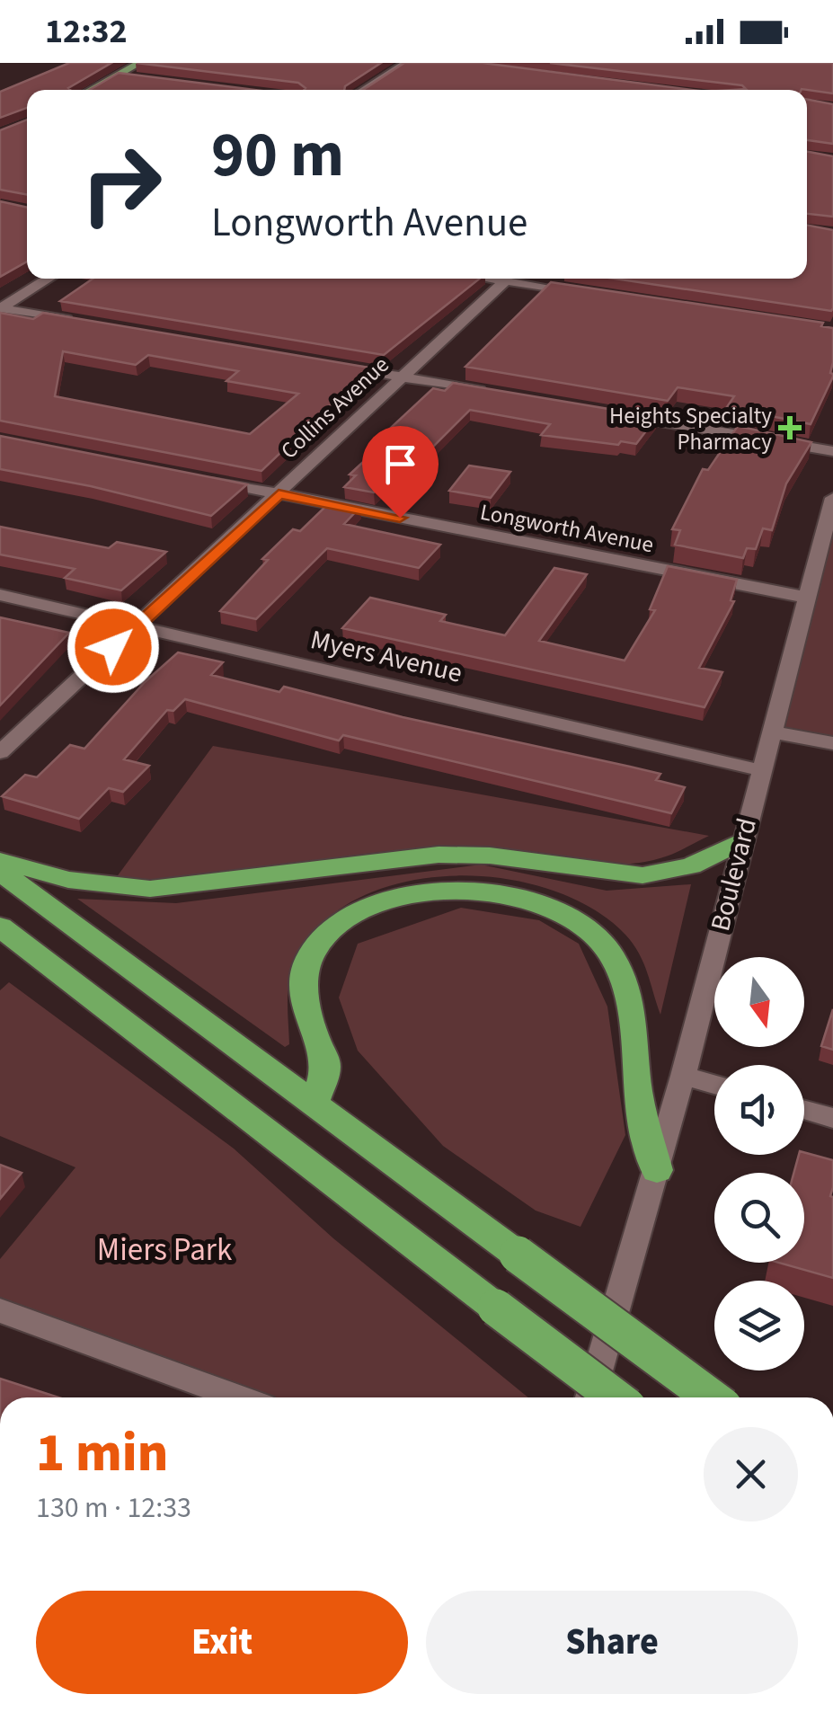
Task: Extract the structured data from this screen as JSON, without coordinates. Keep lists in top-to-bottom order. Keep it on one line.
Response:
{"streets":{"street":["Collins Avenue","Longworth Avenue","Myers Avenue","Boulevard"]},"crossings":[["Collins Avenue","Longworth Avenue"],["Collins Avenue","Myers Avenue"],["Longworth Avenue","Boulevard"],["Myers Avenue","Boulevard"]],"parks":["Miers Park"],"places":{"health":["Heights Specialty Pharmacy"]},"north":"bottom","page":{"status":"12:32","turn":["90 m","Longworth Avenue"],"heading":["1 min","130 m · 12:33"],"buttons":["Exit","Share"]}}
